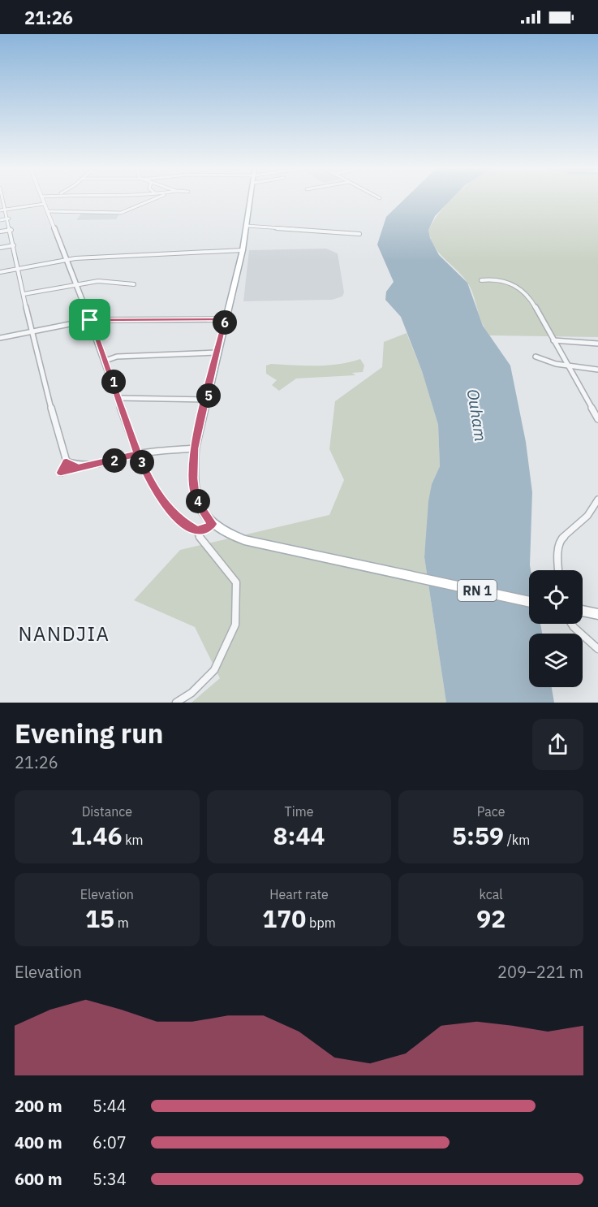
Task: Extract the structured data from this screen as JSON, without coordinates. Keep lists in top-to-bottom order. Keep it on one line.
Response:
{"streets":{"main road":["RN 1"]},"districts":["NANDJIA"],"water":["Ouham"],"page":{"status":"21:26","pins":["6","1","5","2","3","4"],"heading":["Evening run","21:26"],"stats":[["Distance","1.46 km"],["Time","8:44"],["Pace","5:59 /km"],["Elevation","15 m"],["Heart rate","170 bpm"],["kcal","92"]],"chart":["Elevation","209–221 m"],"list":[{"name":"200 m","note":"5:44"},{"name":"400 m","note":"6:07"},{"name":"600 m","note":"5:34"}]}}
